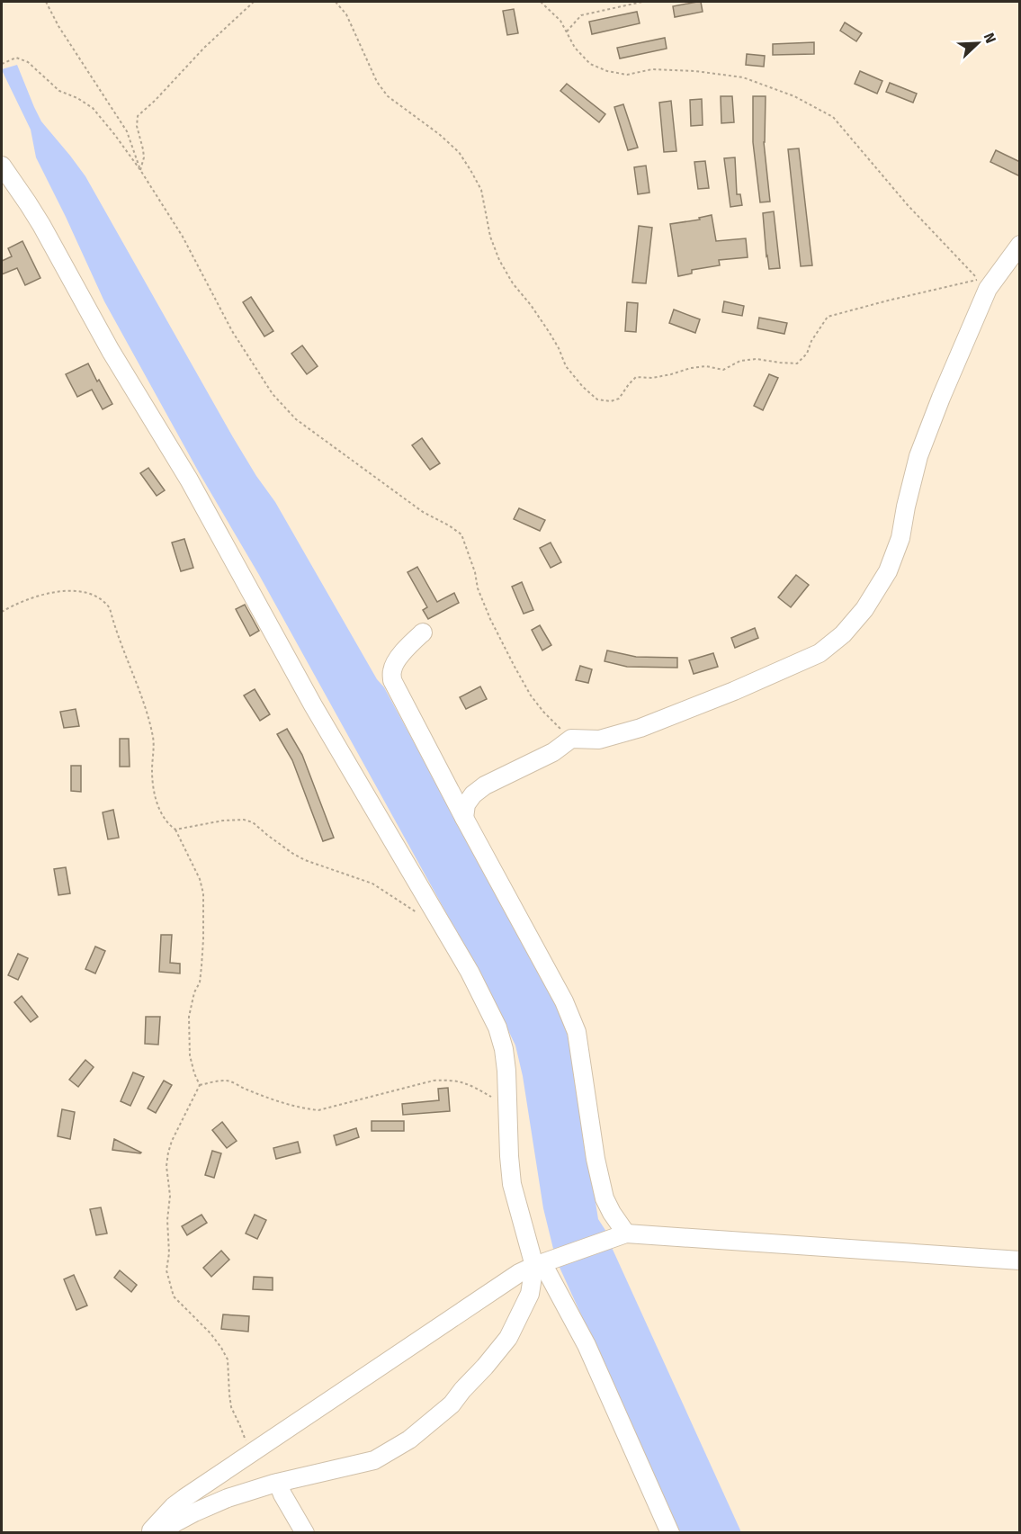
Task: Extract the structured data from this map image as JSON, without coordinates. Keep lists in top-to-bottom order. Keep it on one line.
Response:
{"north":"top right"}
